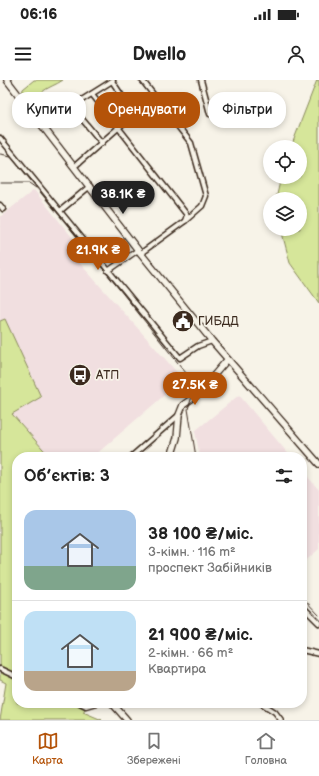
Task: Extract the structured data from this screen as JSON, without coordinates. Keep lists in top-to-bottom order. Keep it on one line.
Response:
{"places":{"public building":["ГИБДД"],"bus stop":["АТП"]},"page":{"status":"06:16","header":"Dwello","chip":["Купити","Орендувати","Фільтри"],"price":["38.1K ₴","21.9K ₴","27.5K ₴"],"heading":"Об’єктів: 3","list":[{"name":"38 100 ₴/міс.","note":"3-кімн. · 116 m² · проспект Забійників"},{"name":"21 900 ₴/міс.","note":"2-кімн. · 66 m² · Квартира"}],"tabs":["Карта","Збережені","Головна"]}}
